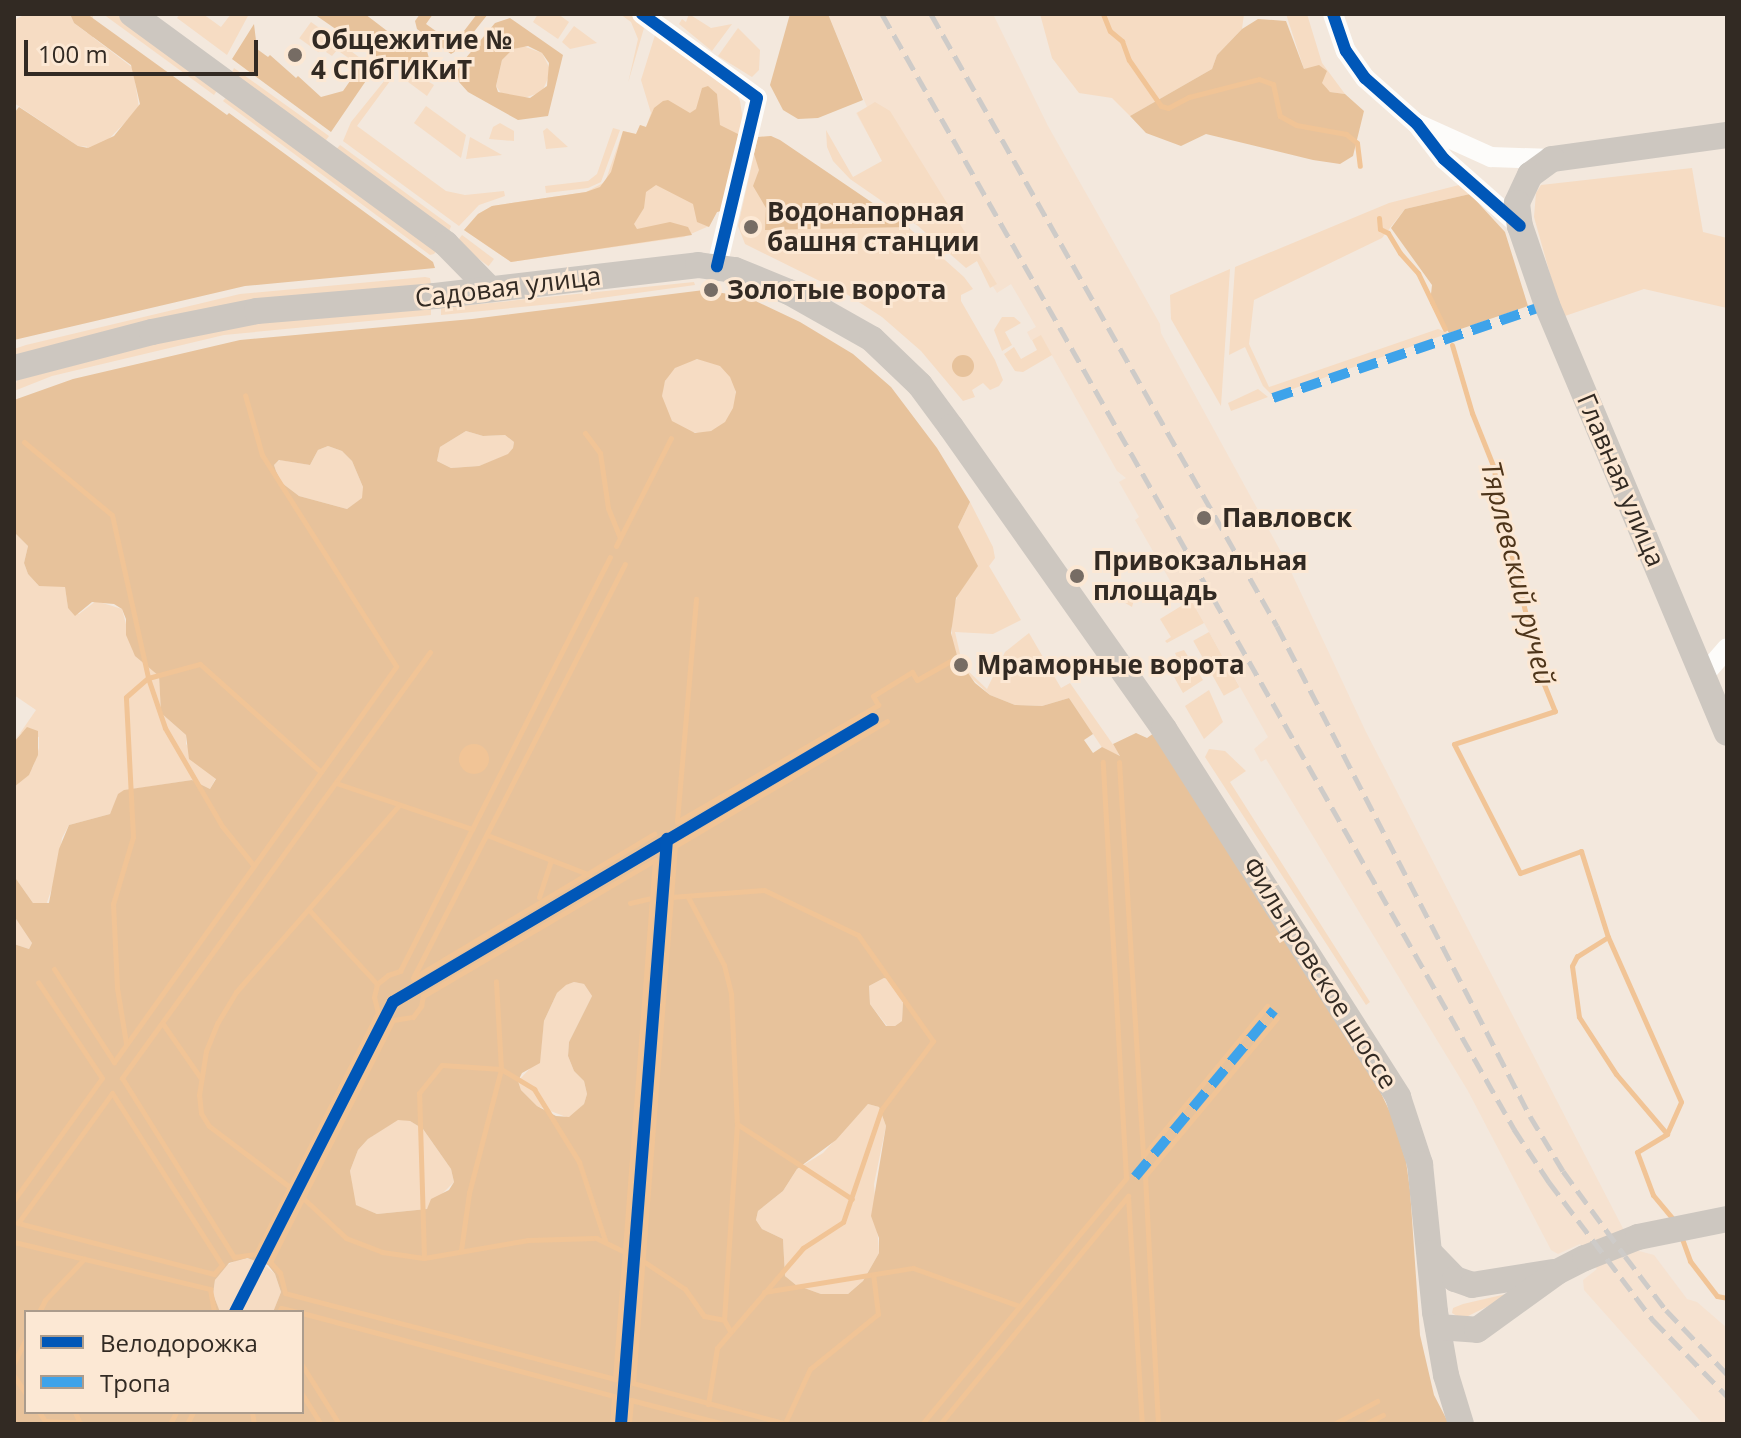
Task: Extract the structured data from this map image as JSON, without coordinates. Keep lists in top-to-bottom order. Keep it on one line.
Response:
{"streets":{"main road":["Садовая улица","Главная улица","Фильтровское шоссе"]},"crossings":[["Садовая улица","Фильтровское шоссе"]],"water":["Тярлевский ручей"],"places":["Общежитие № 4 СПбГИКиТ","Водонапорная башня станции","Золотые ворота","Павловск","Привокзальная площадь","Мраморные ворота"],"legend":["Велодорожка","Тропа"],"scale_bar":"100 m"}
